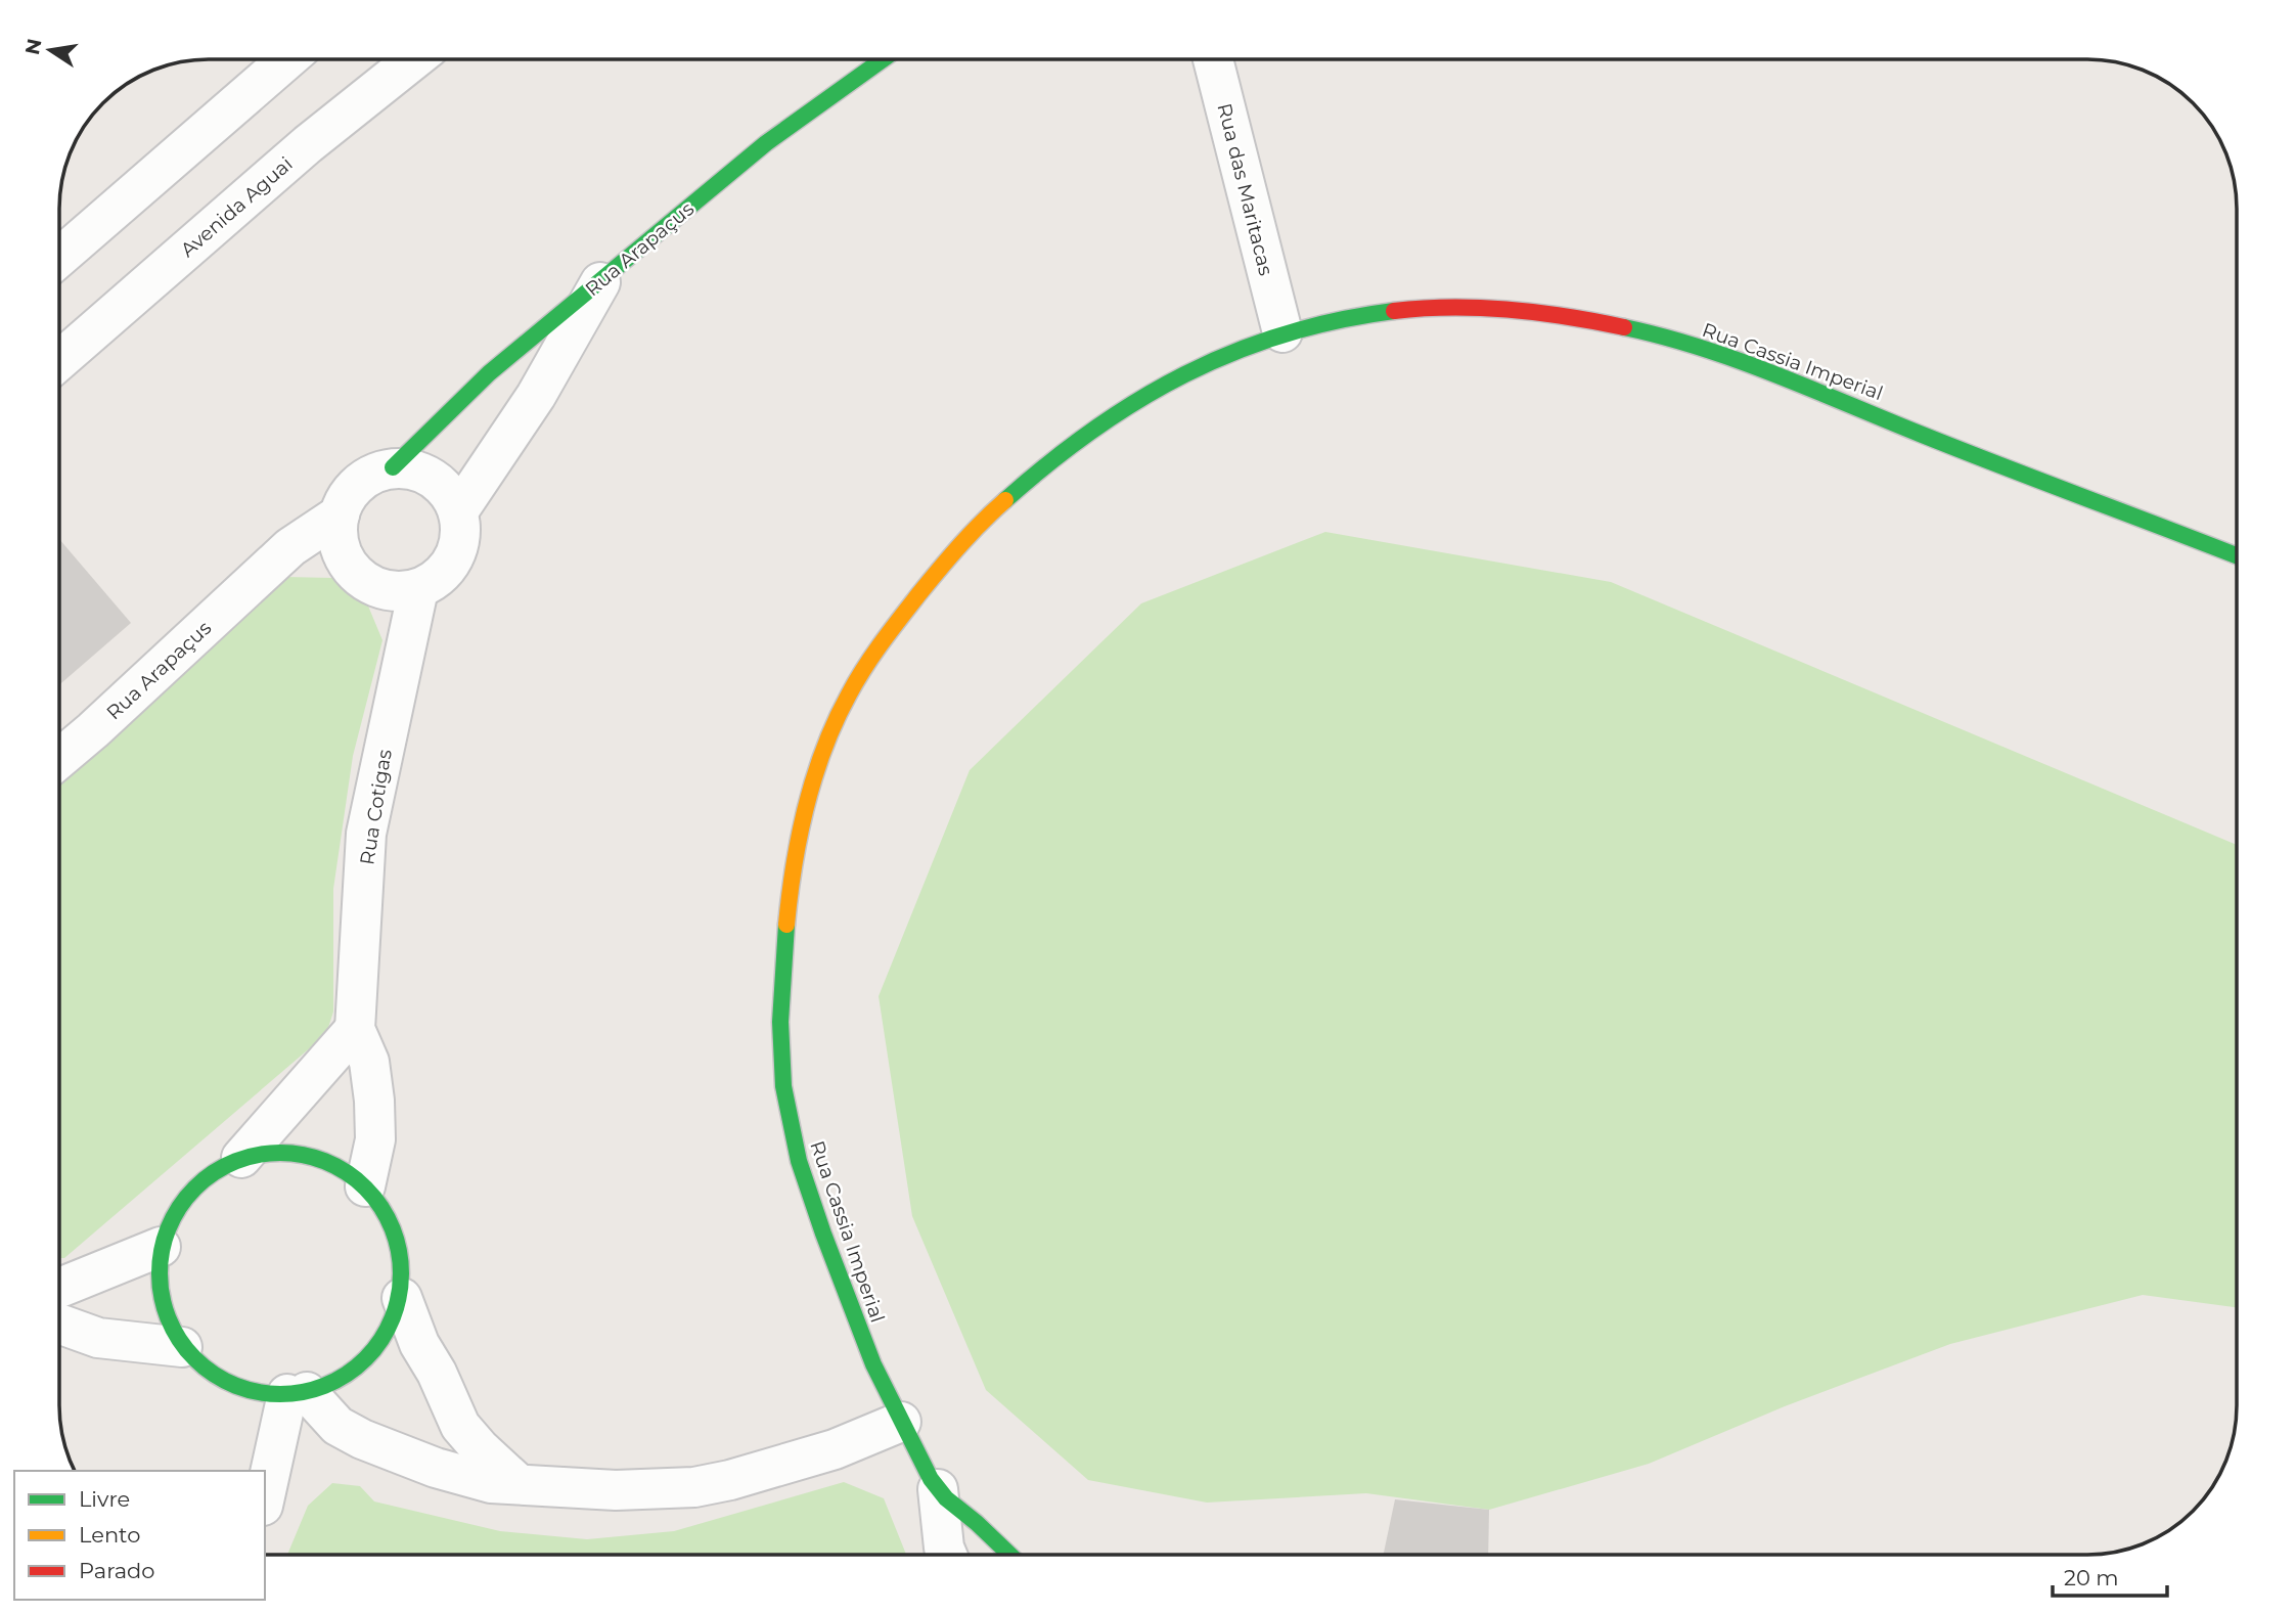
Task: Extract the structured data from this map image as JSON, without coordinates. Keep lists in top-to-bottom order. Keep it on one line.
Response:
{"streets":{"street":["Rua das Maritacas","Avenida Aguai","Rua Arapaçus","Rua Cassia Imperial","Rua Cotigas"]},"crossings":[["Rua das Maritacas","Rua Cassia Imperial"],["Rua Arapaçus","Rua Cotigas"]],"legend":["Livre","Lento","Parado"],"scale_bar":"20 m","north":"left"}
